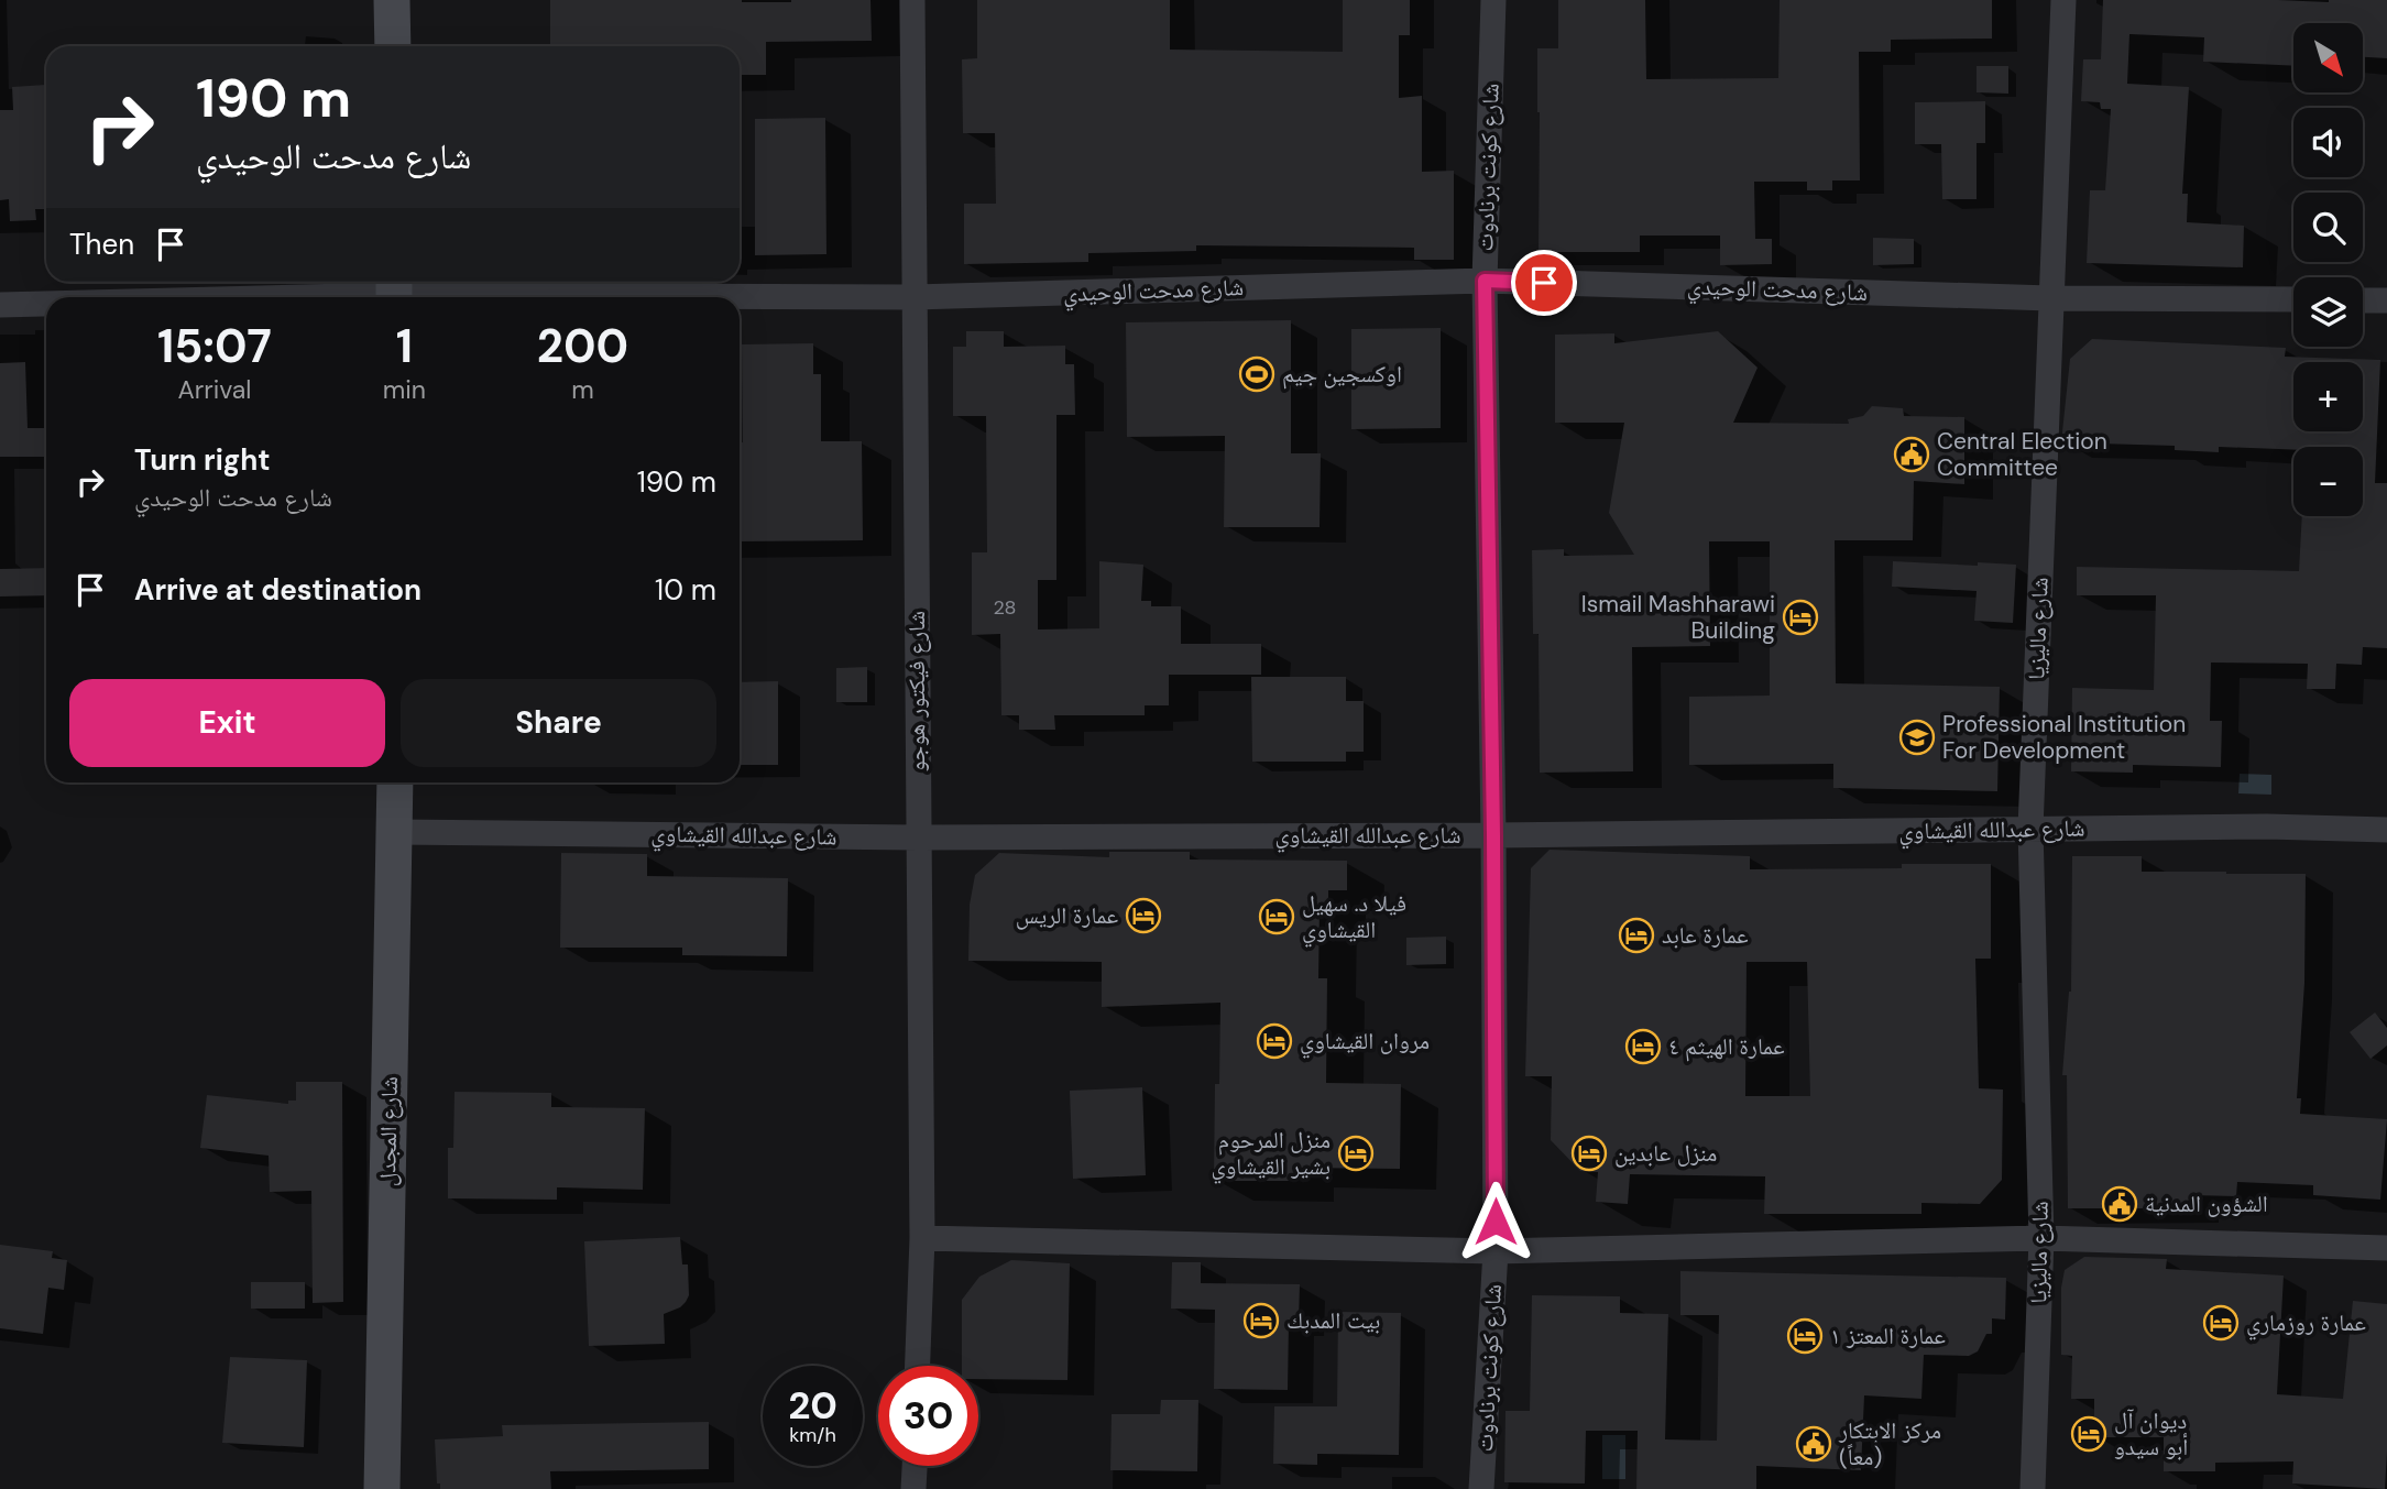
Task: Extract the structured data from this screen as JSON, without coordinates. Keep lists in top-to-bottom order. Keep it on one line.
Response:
{"streets":{"main road":["شارع المجدل"],"street":["شارع كونت برنادوت","شارع مدحت الوحيدي","شارع ماليزيا","شارع فيكتور هوجو","شارع عبدالله القيشاوي"]},"crossings":[["شارع كونت برنادوت","شارع مدحت الوحيدي"],["شارع كونت برنادوت","شارع عبدالله القيشاوي"],["شارع مدحت الوحيدي","شارع ماليزيا"],["شارع مدحت الوحيدي","شارع فيكتور هوجو"],["شارع ماليزيا","شارع عبدالله القيشاوي"],["شارع فيكتور هوجو","شارع عبدالله القيشاوي"],["شارع عبدالله القيشاوي","شارع المجدل"]],"places":{"sports":["اوكسجين جيم"],"public building":["Central Election Committee","الشؤون المدنية","مركز الابتكار (معاً)"],"hotel":["Ismail Mashharawi Building","عمارة الريس","فيلا د. سهيل القيشاوي","عمارة عابد","مروان القيشاوي","عمارة الهيثم ٤","منزل المرحوم بشير القيشاوي","منزل عابدين","بيت المدبك","عمارة روزماري","عمارة المعتز ١","ديوان آل أبو سيدو"],"school or university":["Professional Institution For Development"]},"house_numbers":["28"],"north":"bottom right","page":{"map_buttons":["+","−"],"turn":["190 m","شارع مدحت الوحيدي"],"then":"Then","eta":["15:07","Arrival","1","min","200","m"],"list":[{"name":"Turn right","note":"شارع مدحت الوحيدي","value":"190 m"},{"name":"Arrive at destination","value":"10 m"}],"buttons":["Exit","Share"],"speed":"20 km/h","limit":"30"}}
